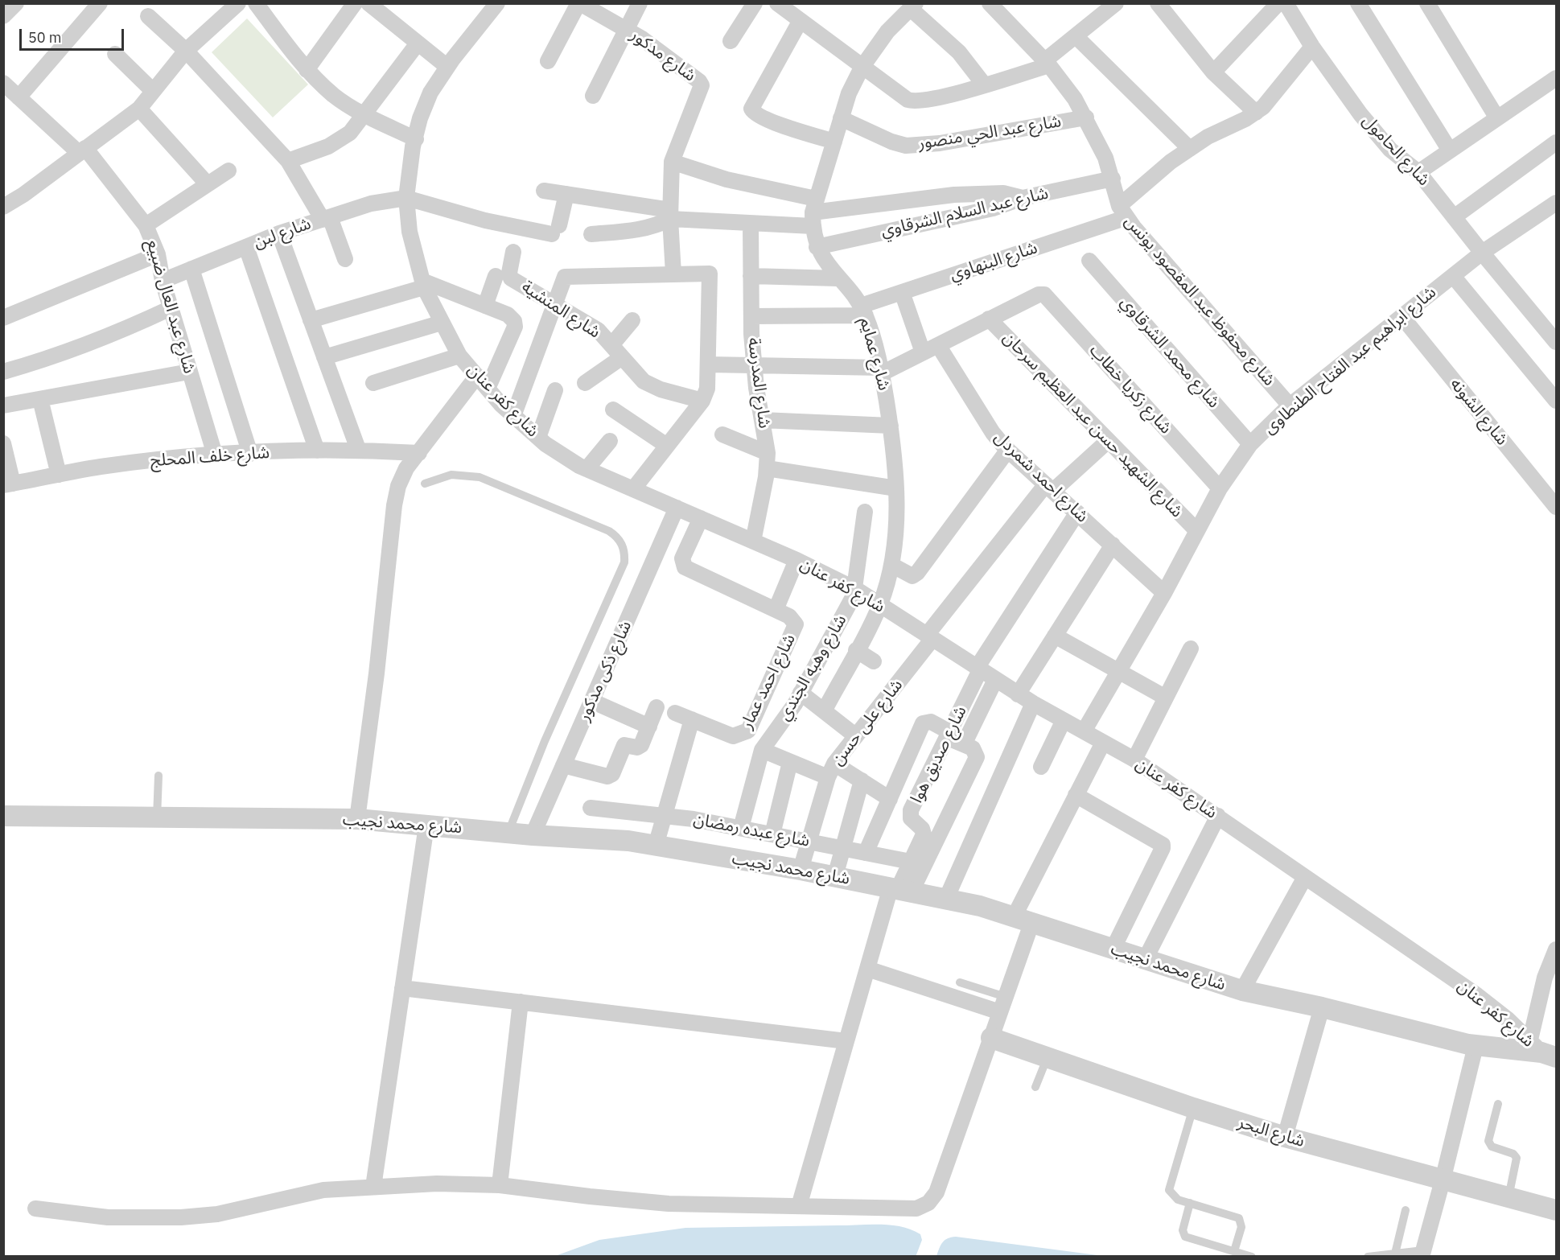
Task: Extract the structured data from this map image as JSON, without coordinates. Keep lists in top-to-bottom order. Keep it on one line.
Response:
{"streets":{"street":["شارع مدكور","شارع عبد الحي منصور","شارع الحامول","شارع عبد السلام الشرقاوي","شارع لبن","شارع البنهاوي","شارع محفوظ عبد المقصود يونس","شارع عبد العال ضبيع","شارع المنشية","شارع محمد الشرقاوي","شارع عمايم","شارع ابراهيم عبد الفتاح الطنطاوى","شارع المدرسة","شارع زكريا خطاب","شارع كفر عنان","شارع الشونه","شارع الشهيد حسن عبد العظيم سرحان","شارع خلف المحلج","شارع احمد شمردل","شارع وهبه الجندي","شارع ذكى مدكور","شارع احمد عمار","شارع على حسن","شارع صديق هوا","شارع محمد نجيب","شارع عبده رمضان","شارع البحر"]},"crossings":[["شارع عبد الحي منصور","شارع محفوظ عبد المقصود يونس"],["شارع عبد الحي منصور","شارع عمايم"],["شارع الحامول","شارع ابراهيم عبد الفتاح الطنطاوى"],["شارع عبد السلام الشرقاوي","شارع محفوظ عبد المقصود يونس"],["شارع عبد السلام الشرقاوي","شارع عمايم"],["شارع لبن","شارع عبد العال ضبيع"],["شارع لبن","شارع كفر عنان"],["شارع البنهاوي","شارع محفوظ عبد المقصود يونس"],["شارع البنهاوي","شارع عمايم"],["شارع البنهاوي","شارع المدرسة"],["شارع محفوظ عبد المقصود يونس","شارع ابراهيم عبد الفتاح الطنطاوى"],["شارع عبد العال ضبيع","شارع خلف المحلج"],["شارع محمد الشرقاوي","شارع ابراهيم عبد الفتاح الطنطاوى"],["شارع عمايم","شارع كفر عنان"],["شارع ابراهيم عبد الفتاح الطنطاوى","شارع زكريا خطاب"],["شارع ابراهيم عبد الفتاح الطنطاوى","شارع كفر عنان"],["شارع ابراهيم عبد الفتاح الطنطاوى","شارع الشونه"],["شارع ابراهيم عبد الفتاح الطنطاوى","شارع الشهيد حسن عبد العظيم سرحان"],["شارع ابراهيم عبد الفتاح الطنطاوى","شارع احمد شمردل"],["شارع المدرسة","شارع كفر عنان"],["شارع زكريا خطاب","شارع الشهيد حسن عبد العظيم سرحان"],["شارع كفر عنان","شارع وهبه الجندي"],["شارع كفر عنان","شارع ذكى مدكور"],["شارع كفر عنان","شارع احمد عمار"],["شارع كفر عنان","شارع على حسن"],["شارع كفر عنان","شارع صديق هوا"],["شارع كفر عنان","شارع محمد نجيب"],["شارع الشهيد حسن عبد العظيم سرحان","شارع على حسن"],["شارع احمد شمردل","شارع على حسن"],["شارع احمد شمردل","شارع صديق هوا"],["شارع وهبه الجندي","شارع عبده رمضان"],["شارع ذكى مدكور","شارع محمد نجيب"],["شارع على حسن","شارع محمد نجيب"],["شارع على حسن","شارع عبده رمضان"],["شارع صديق هوا","شارع محمد نجيب"],["شارع صديق هوا","شارع عبده رمضان"]],"scale_bar":"50 m"}
